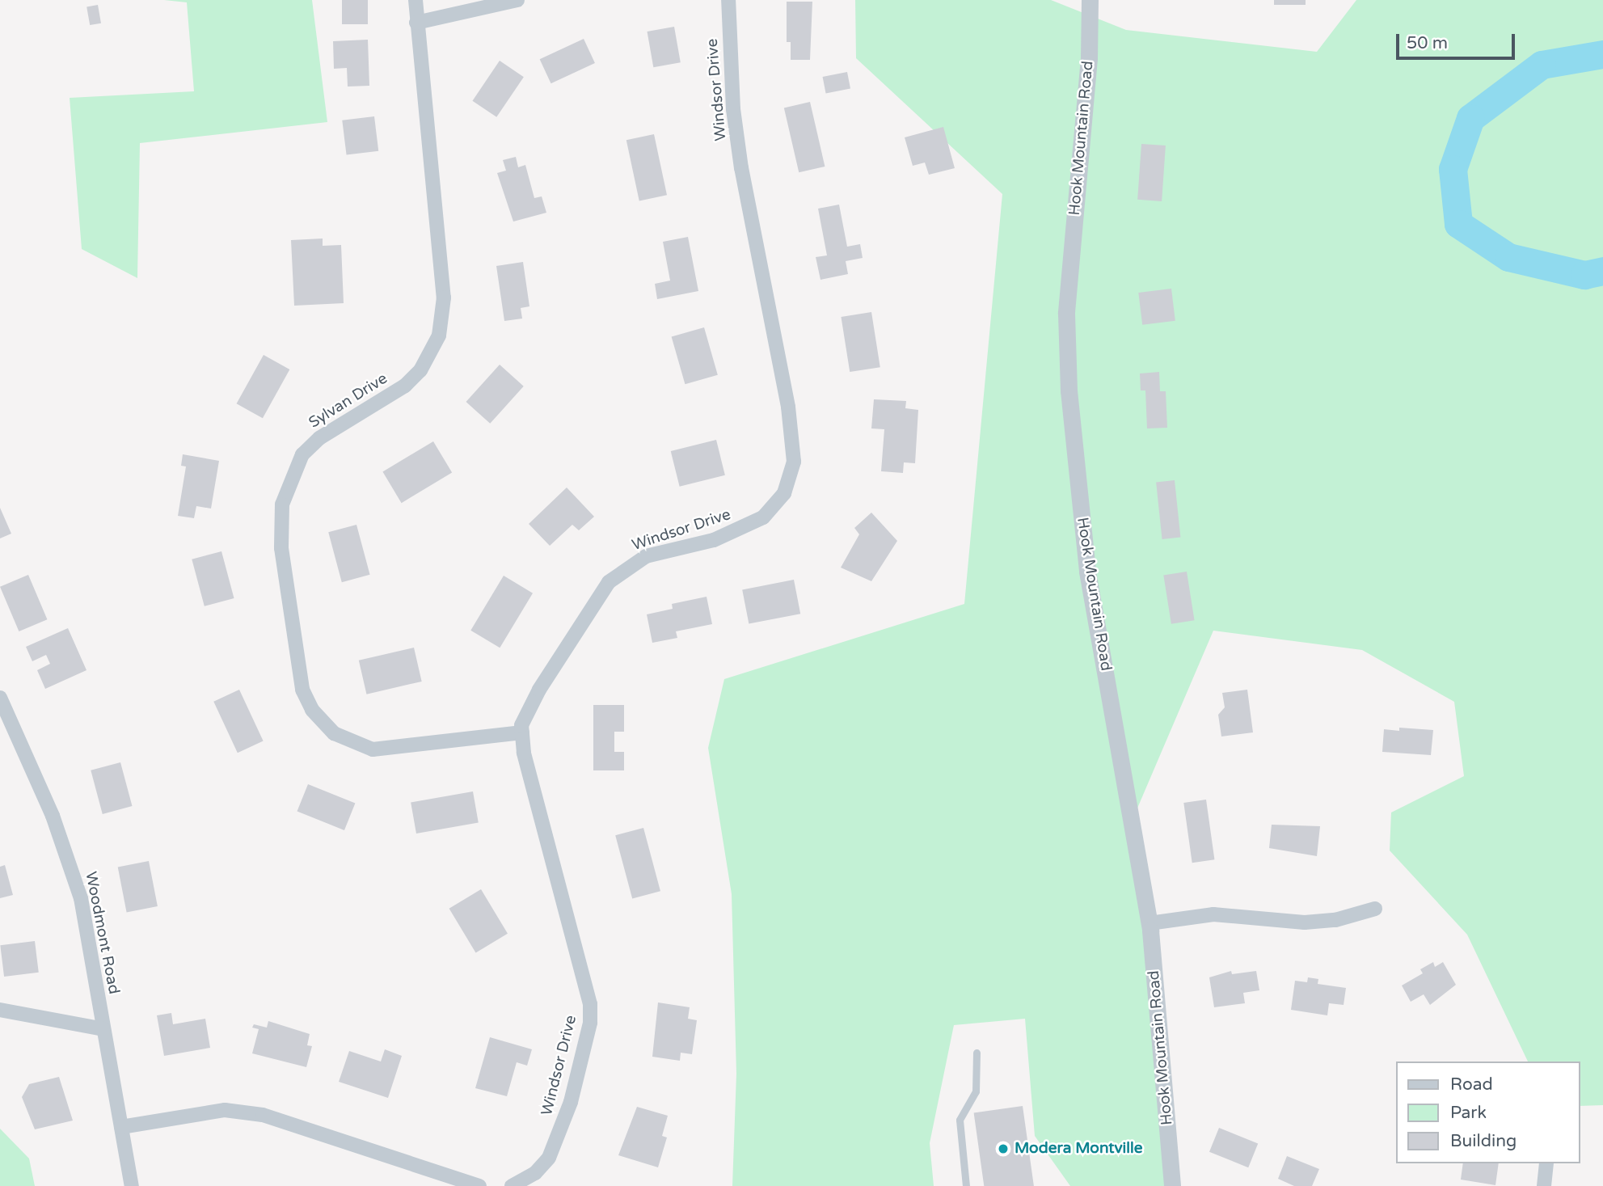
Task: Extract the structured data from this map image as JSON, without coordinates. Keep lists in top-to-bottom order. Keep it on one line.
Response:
{"streets":{"street":["Windsor Drive","Hook Mountain Road","Sylvan Drive","Woodmont Road"]},"crossings":[["Windsor Drive","Sylvan Drive"]],"places":["Modera Montville"],"legend":["Road","Park","Building"],"scale_bar":"50 m"}
